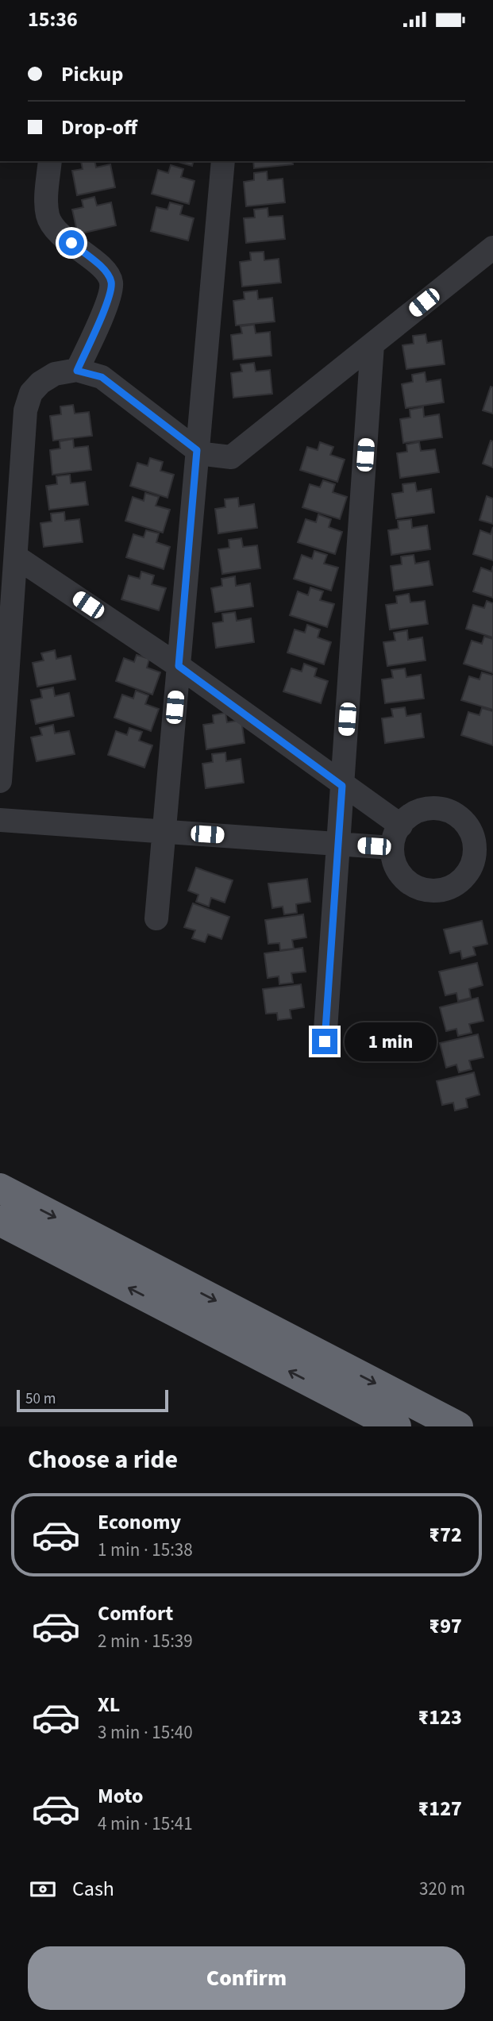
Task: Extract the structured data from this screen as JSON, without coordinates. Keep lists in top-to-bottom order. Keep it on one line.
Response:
{"scale_bar":"50 m","page":{"status":"15:36","banner":["Pickup","Drop-off"],"bubble":"1 min","scale":"50 m","heading":"Choose a ride","list":[{"name":"Economy","note":"1 min · 15:38","value":"₹72"},{"name":"Comfort","note":"2 min · 15:39","value":"₹97"},{"name":"XL","note":"3 min · 15:40","value":"₹123"},{"name":"Moto","note":"4 min · 15:41","value":"₹127"}],"pay":["Cash","320 m"],"buttons":"Confirm"}}
